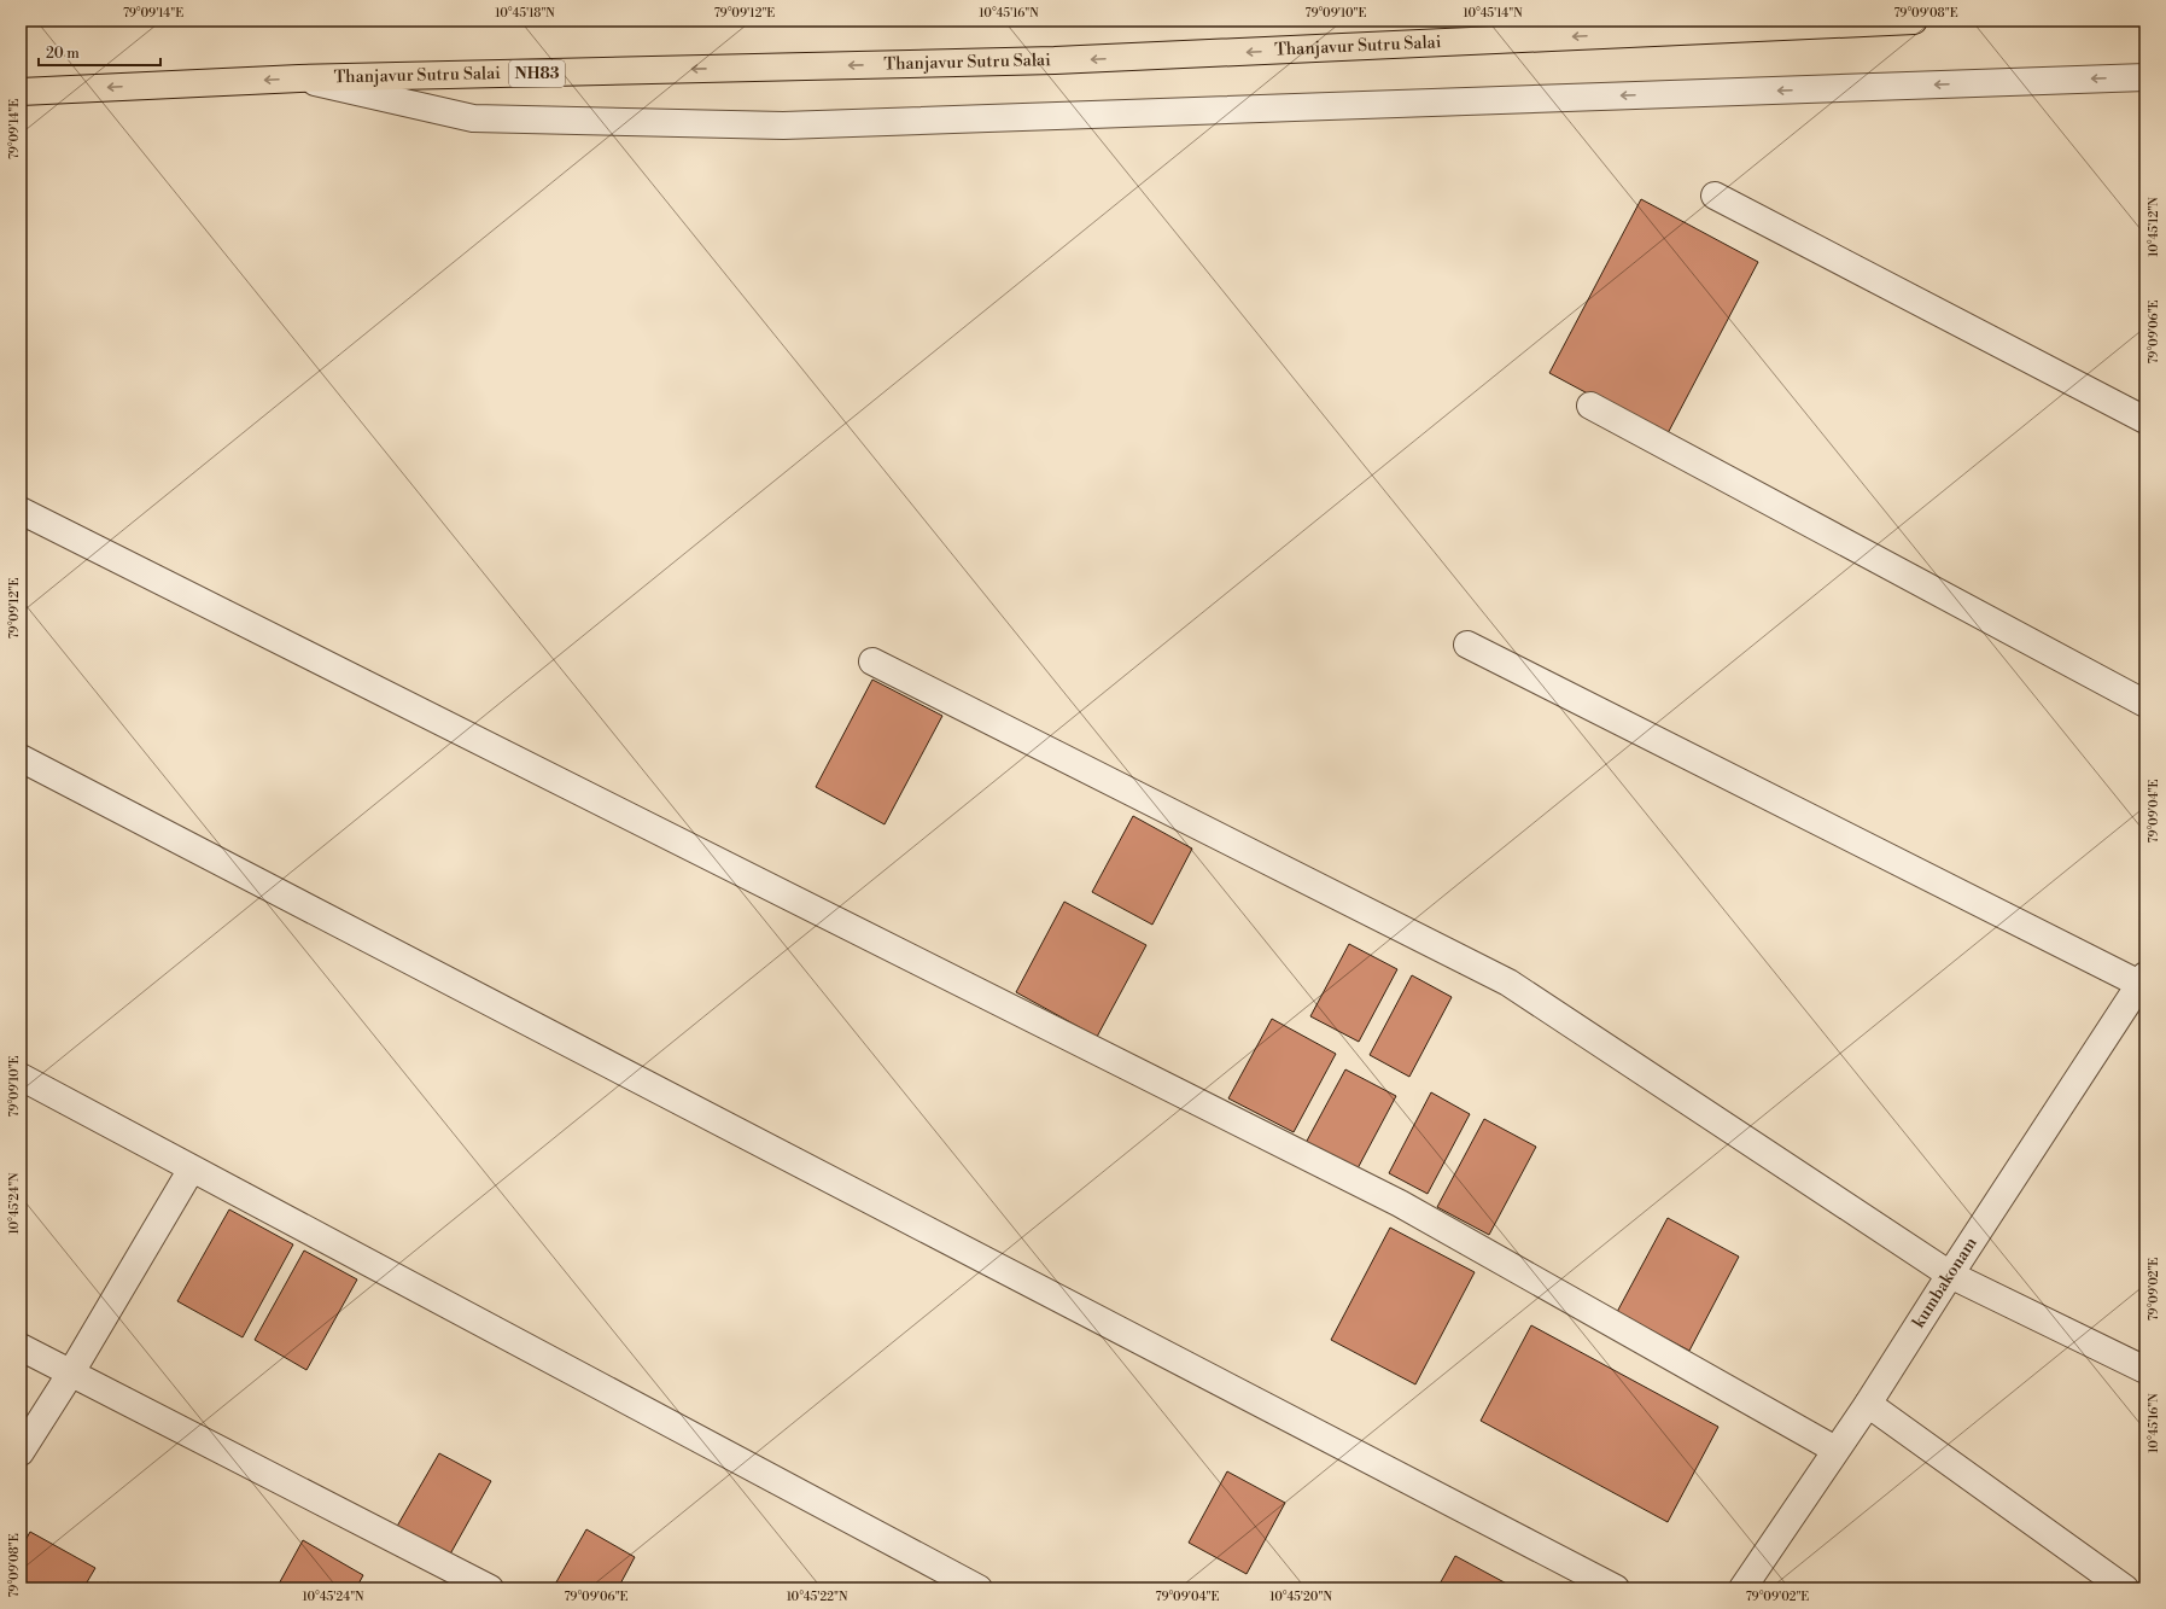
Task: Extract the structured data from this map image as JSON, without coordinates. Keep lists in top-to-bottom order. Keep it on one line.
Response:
{"streets":{"highway":["Thanjavur Sutru Salai","NH83"],"street":["kumbakonam"]},"one_way":["Thanjavur Sutru Salai"],"scale_bar":"20 m","coordinates":["79°09'14\"E","10°45'18\"N","79°09'12\"E","10°45'16\"N","79°09'10\"E","10°45'14\"N","79°09'08\"E","10°45'12\"N","79°09'06\"E","79°09'04\"E","10°45'24\"N","79°09'02\"E","10°45'22\"N","10°45'20\"N"]}
